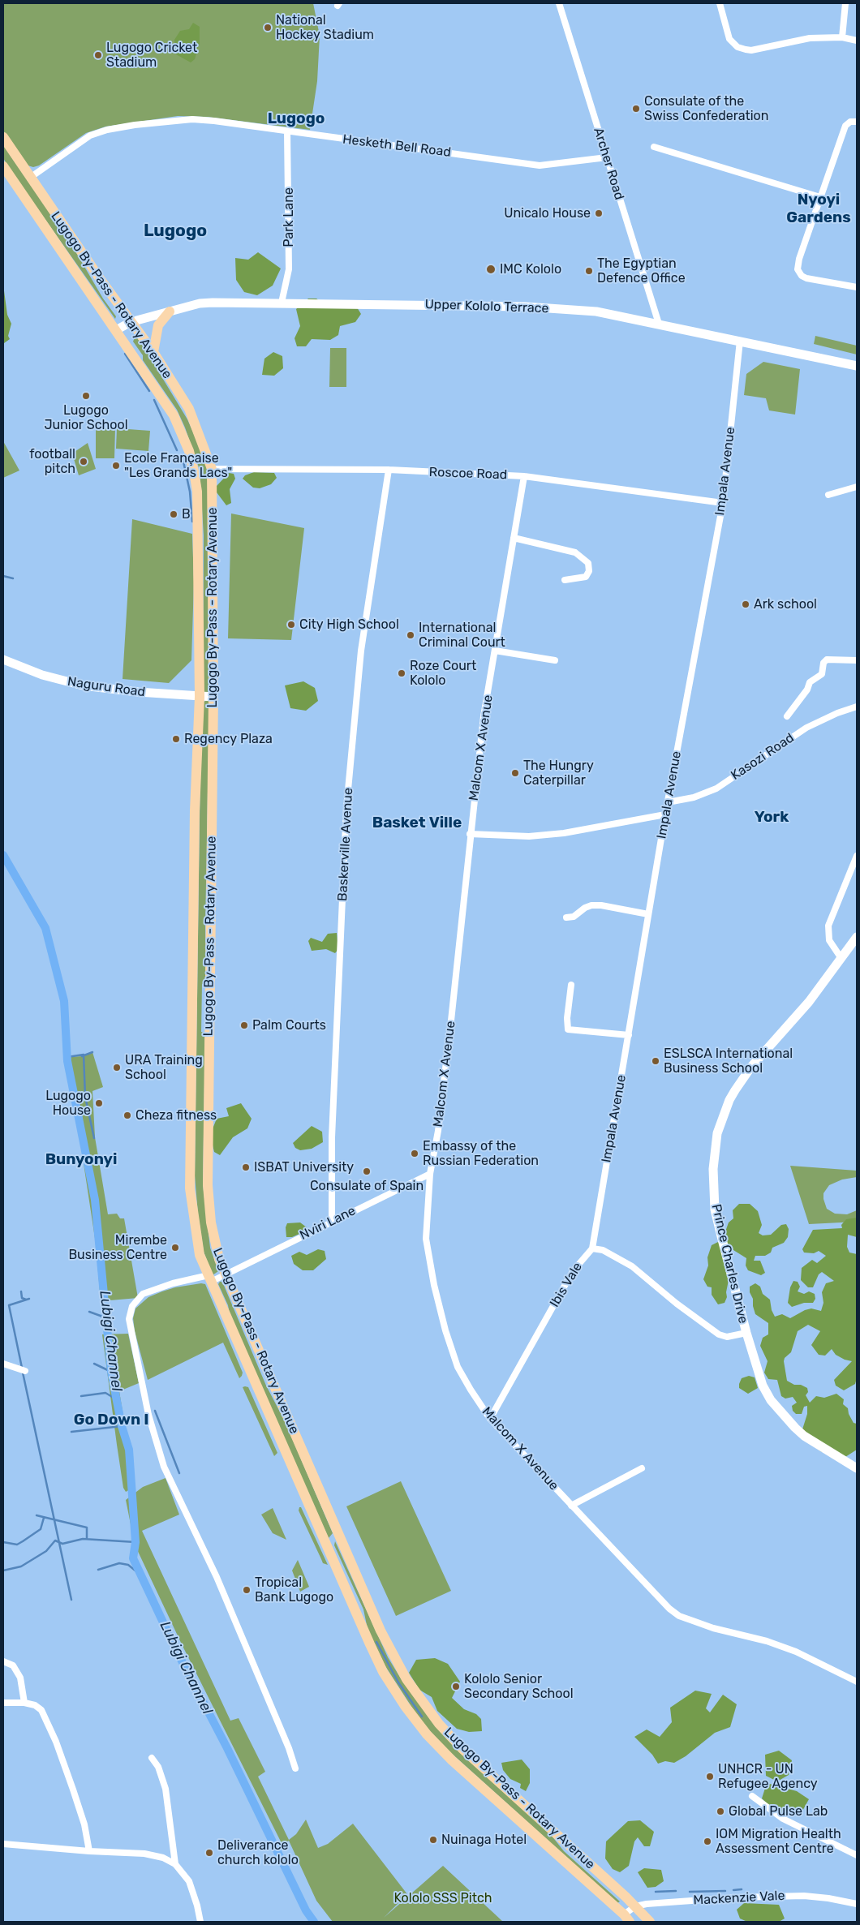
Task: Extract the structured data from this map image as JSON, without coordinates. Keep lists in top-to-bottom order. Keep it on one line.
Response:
{"streets":{"main road":["Lugogo By-Pass - Rotary Avenue"],"street":["Hesketh Bell Road","Archer Road","Park Lane","Upper Kololo Terrace","Impala Avenue","Roscoe Road","Naguru Road","Malcom X Avenue","Kasozi Road","Baskerville Avenue","Nviri Lane","Prince Charles Drive","Ibis Vale","Mackenzie Vale"]},"crossings":[["Hesketh Bell Road","Archer Road"],["Hesketh Bell Road","Park Lane"],["Hesketh Bell Road","Lugogo By-Pass - Rotary Avenue"],["Archer Road","Upper Kololo Terrace"],["Park Lane","Upper Kololo Terrace"],["Lugogo By-Pass - Rotary Avenue","Upper Kololo Terrace"],["Lugogo By-Pass - Rotary Avenue","Roscoe Road"],["Lugogo By-Pass - Rotary Avenue","Naguru Road"],["Lugogo By-Pass - Rotary Avenue","Nviri Lane"],["Lugogo By-Pass - Rotary Avenue","Mackenzie Vale"],["Upper Kololo Terrace","Impala Avenue"],["Impala Avenue","Roscoe Road"],["Impala Avenue","Kasozi Road"],["Impala Avenue","Ibis Vale"],["Roscoe Road","Malcom X Avenue"],["Roscoe Road","Baskerville Avenue"],["Malcom X Avenue","Nviri Lane"],["Malcom X Avenue","Ibis Vale"],["Baskerville Avenue","Nviri Lane"],["Prince Charles Drive","Ibis Vale"]],"districts":["Lugogo","Nyoyi Gardens","Lugogo","York","Basket Ville","Bunyonyi","Go Down I"],"water":["Lubigi Channel"],"parks":["Kololo SSS Pitch"],"places":["National Hockey Stadium","Lugogo Cricket Stadium","Consulate of the Swiss Confederation","Unicalo House","IMC Kololo","The Egyptian Defence Office","Lugogo Junior School","football pitch","Ecole Française \"Les Grands Lacs\"","B","Ark school","City High School","International Criminal Court","Roze Court Kololo","Regency Plaza","The Hungry Caterpillar","Palm Courts","ESLSCA International Business School","URA Training School","Lugogo House","Cheza fitness","Embassy of the Russian Federation","ISBAT University","Consulate of Spain","Mirembe Business Centre","Tropical Bank Lugogo","Kololo Senior Secondary School","UNHCR - UN Refugee Agency","Global Pulse Lab","Nuinaga Hotel","IOM Migration Health Assessment Centre","Deliverance church kololo"]}
